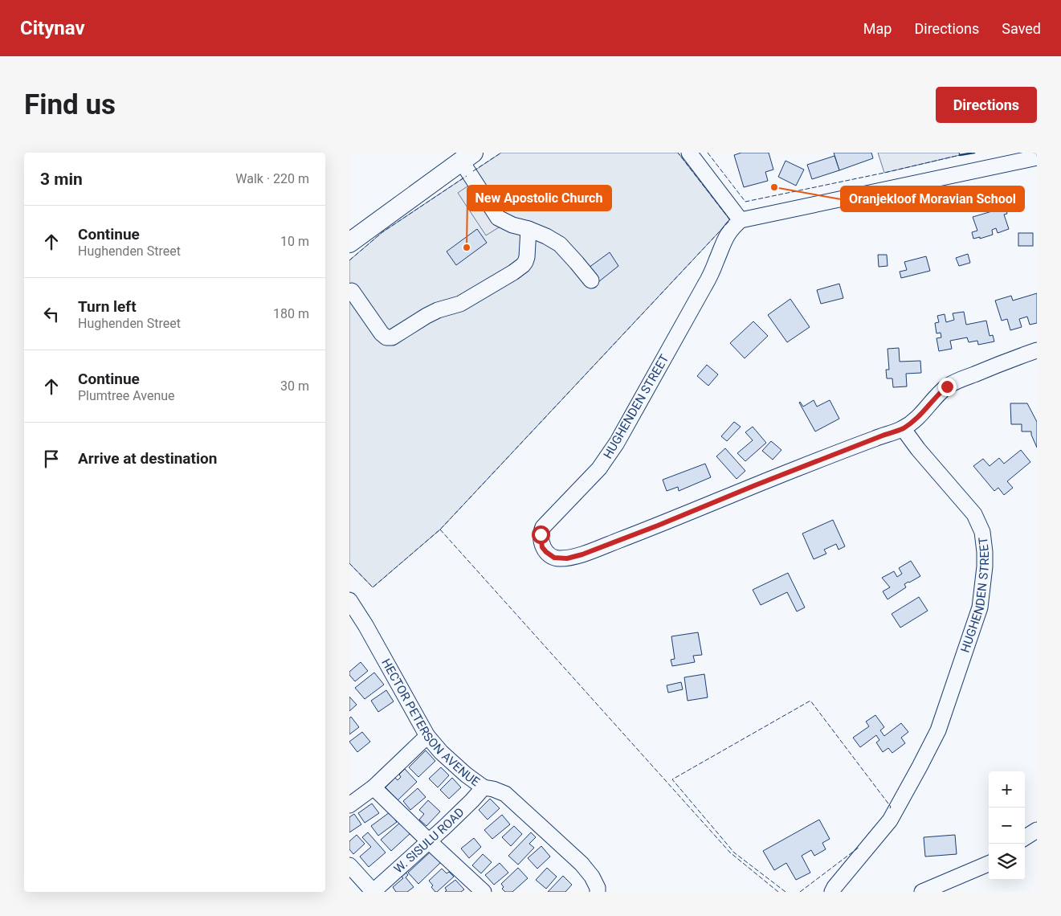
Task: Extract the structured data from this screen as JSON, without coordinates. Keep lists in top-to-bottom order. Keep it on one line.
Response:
{"streets":{"street":["HUGHENDEN STREET","HECTOR PETERSON AVENUE","W. SISULU ROAD"]},"crossings":[["HECTOR PETERSON AVENUE","W. SISULU ROAD"]],"places":["Oranjekloof Moravian School","New Apostolic Church"],"page":{"header":"Citynav","nav":["Map","Directions","Saved"],"buttons":"Directions","title":"Find us","heading":["3 min","Walk · 220 m"],"list":[["Continue","Hughenden Street","10 m"],["Turn left","Hughenden Street","180 m"],["Continue","Plumtree Avenue","30 m"],"Arrive at destination"],"map_buttons":["+","−"]}}
